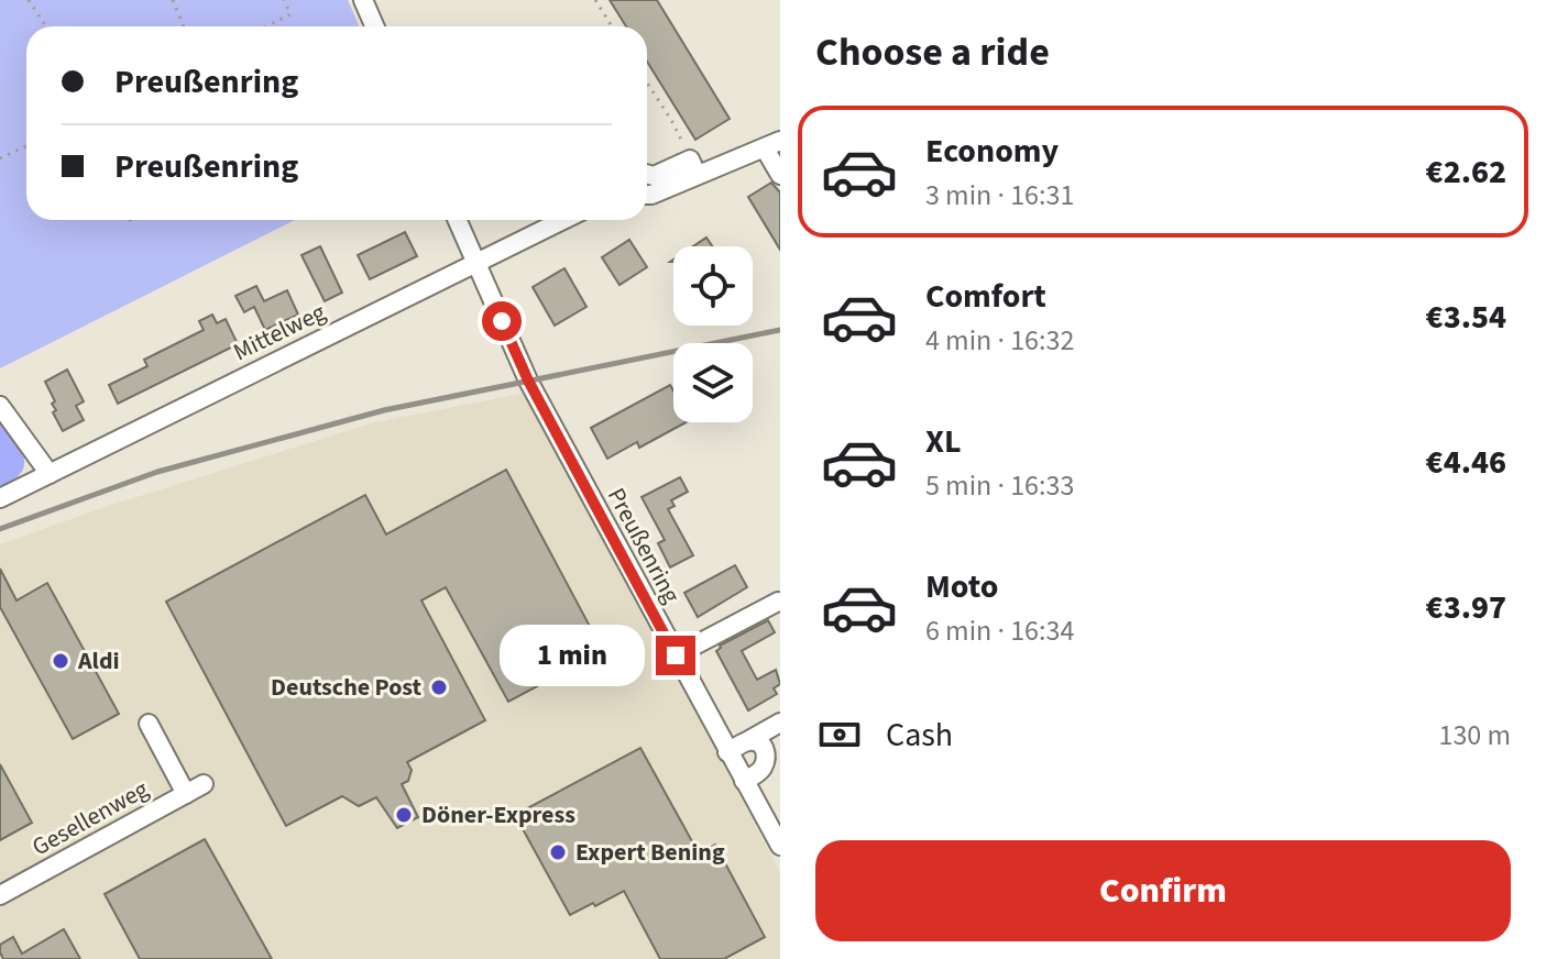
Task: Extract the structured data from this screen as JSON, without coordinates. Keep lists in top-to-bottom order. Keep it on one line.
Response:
{"streets":{"street":["Mittelweg","Preußenring","Gesellenweg"]},"crossings":[["Mittelweg","Preußenring"]],"places":["Aldi","Deutsche Post","Döner-Express","Expert Bening"],"page":{"heading":"Choose a ride","banner":["Preußenring","Preußenring"],"list":[{"name":"Economy","note":"3 min · 16:31","value":"€2.62"},{"name":"Comfort","note":"4 min · 16:32","value":"€3.54"},{"name":"XL","note":"5 min · 16:33","value":"€4.46"},{"name":"Moto","note":"6 min · 16:34","value":"€3.97"}],"bubble":"1 min","pay":["Cash","130 m"],"buttons":"Confirm"}}
